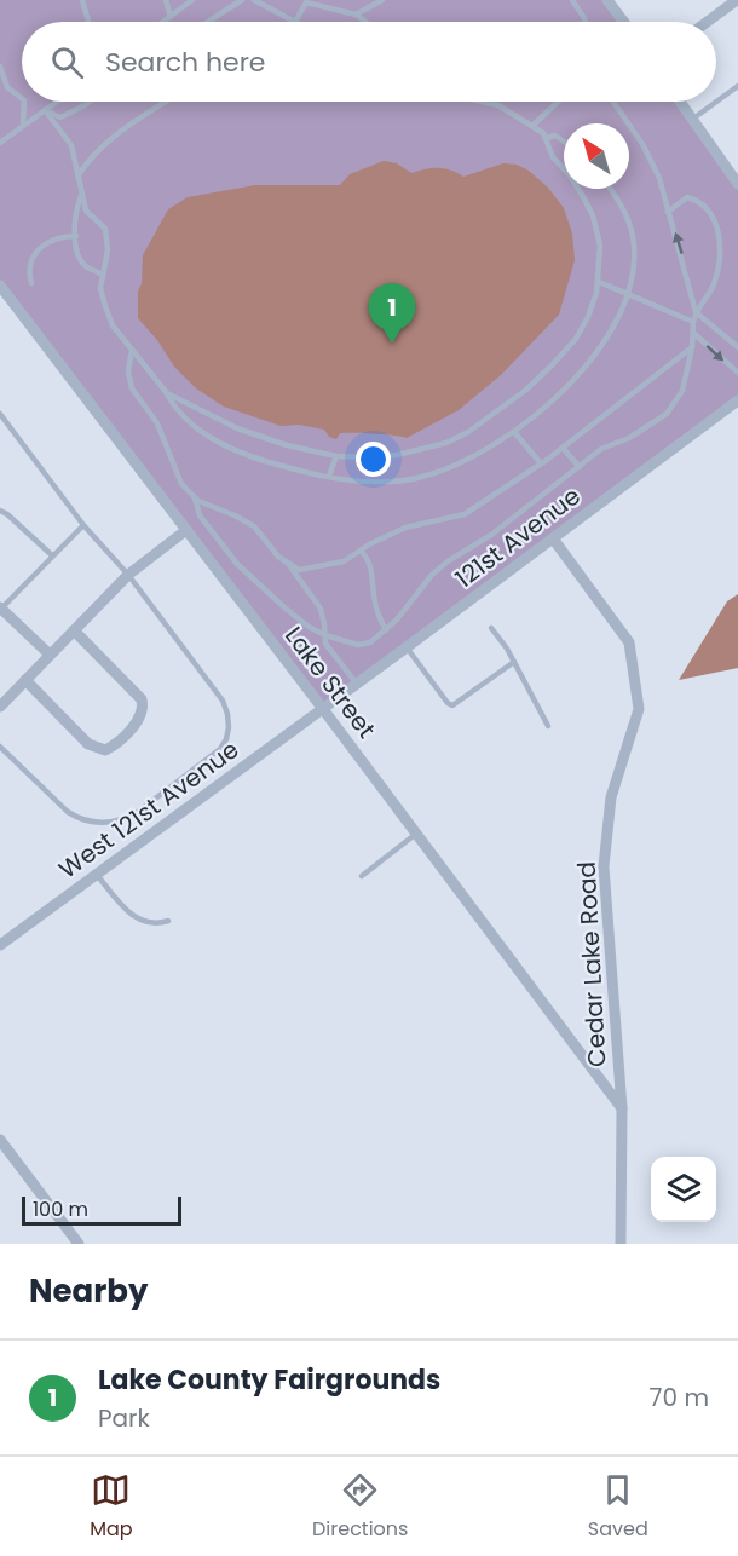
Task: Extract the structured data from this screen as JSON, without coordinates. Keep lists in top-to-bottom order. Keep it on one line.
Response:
{"streets":{"street":["121st Avenue","Lake Street","West 121st Avenue","Cedar Lake Road"]},"crossings":[["121st Avenue","Lake Street"],["121st Avenue","West 121st Avenue"],["121st Avenue","Cedar Lake Road"],["Lake Street","West 121st Avenue"],["Lake Street","Cedar Lake Road"]],"scale_bar":"100 m","north":"top left","page":{"search":"Search here","pins":"1","scale":"100 m","heading":"Nearby","list":[{"mark":"1","name":"Lake County Fairgrounds","note":"Park","value":"70 m"}],"nav":["Map","Directions","Saved"]}}
